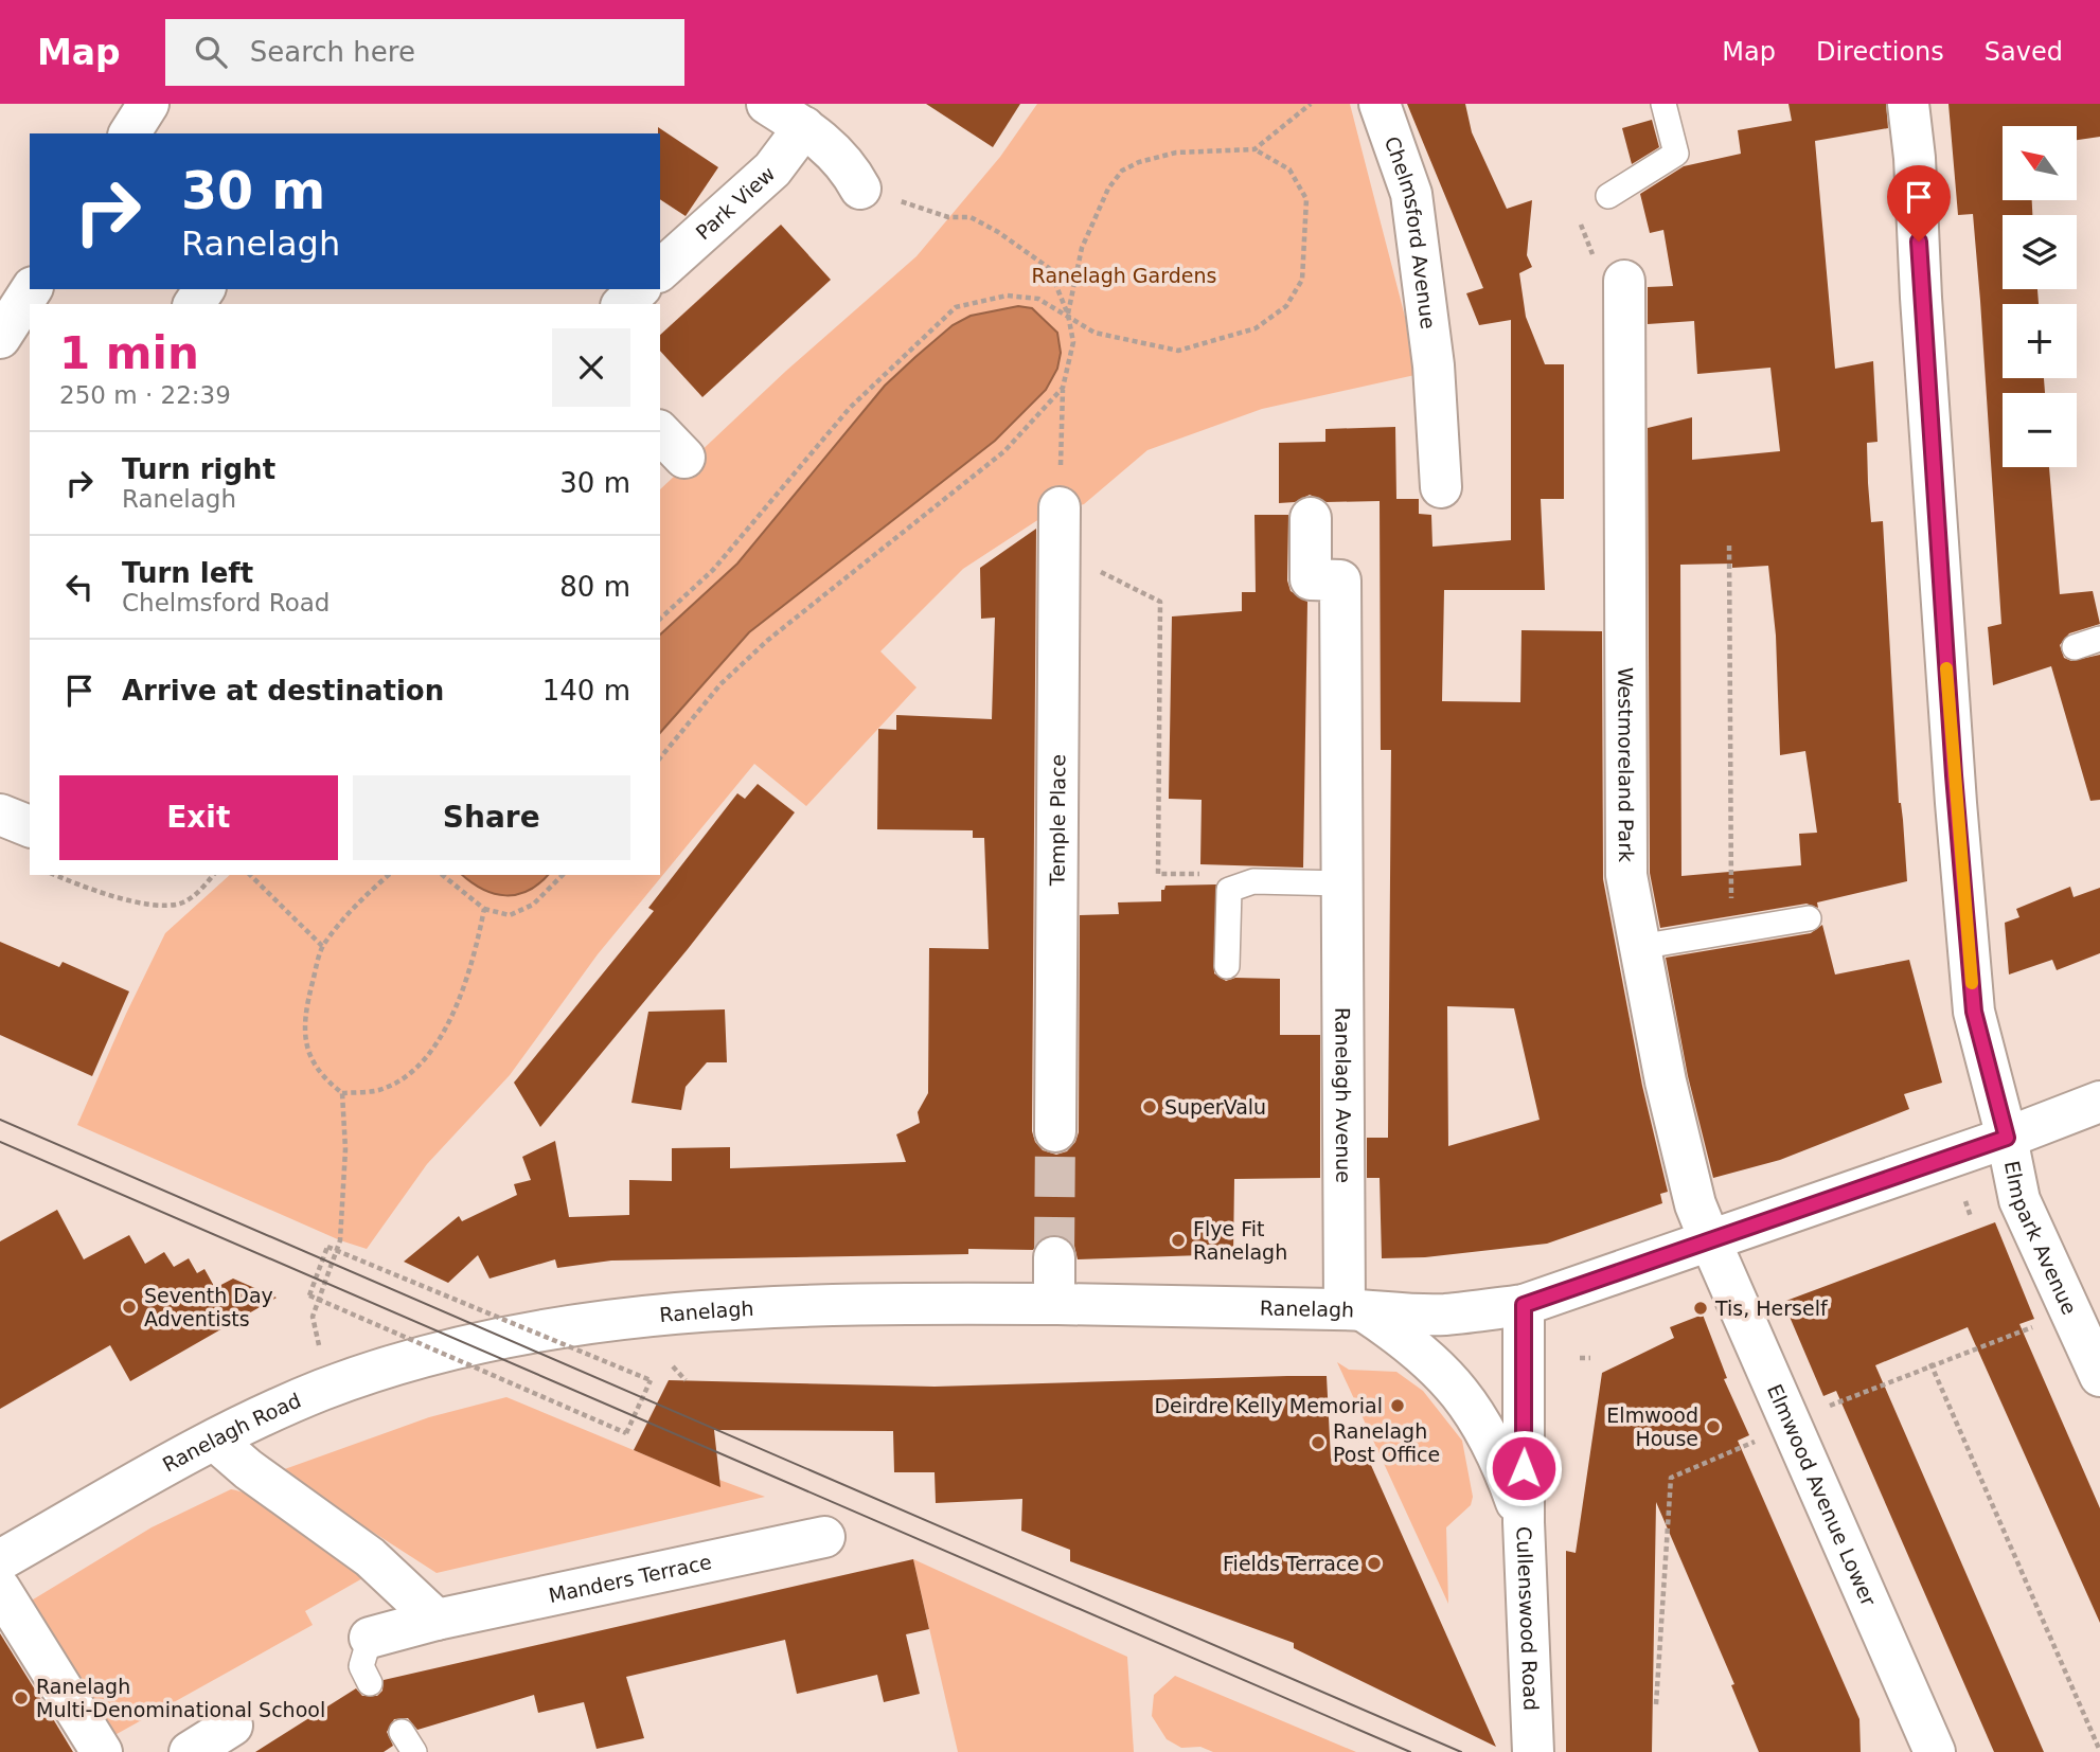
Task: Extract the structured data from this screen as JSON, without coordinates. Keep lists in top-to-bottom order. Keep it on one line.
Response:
{"streets":{"street":["Park View","Chelmsford Avenue","Westmoreland Park","Temple Place","Ranelagh Avenue","Elmpark Avenue","Ranelagh","Ranelagh Road","Elmwood Avenue Lower","Manders Terrace","Cullenswood Road"]},"crossings":[["Westmoreland Park","Ranelagh"],["Westmoreland Park","Elmwood Avenue Lower"],["Ranelagh Avenue","Ranelagh"],["Elmpark Avenue","Ranelagh"],["Ranelagh","Ranelagh Road"],["Ranelagh","Elmwood Avenue Lower"],["Ranelagh","Cullenswood Road"]],"parks":["Ranelagh Gardens"],"places":["SuperValu","Flye Fit Ranelagh","Seventh Day Adventists","Tis, Herself","Deirdre Kelly Memorial","Elmwood House","Ranelagh Post Office","Fields Terrace","Ranelagh Multi-Denominational School"],"north":"top left","page":{"header":"Map","search":"Search here","nav":["Map","Directions","Saved"],"map_buttons":["+","−"],"turn":["30 m","Ranelagh"],"heading":["1 min","250 m · 22:39"],"list":[{"name":"Turn right","note":"Ranelagh","value":"30 m"},{"name":"Turn left","note":"Chelmsford Road","value":"80 m"},{"name":"Arrive at destination","value":"140 m"}],"buttons":["Exit","Share"]}}
